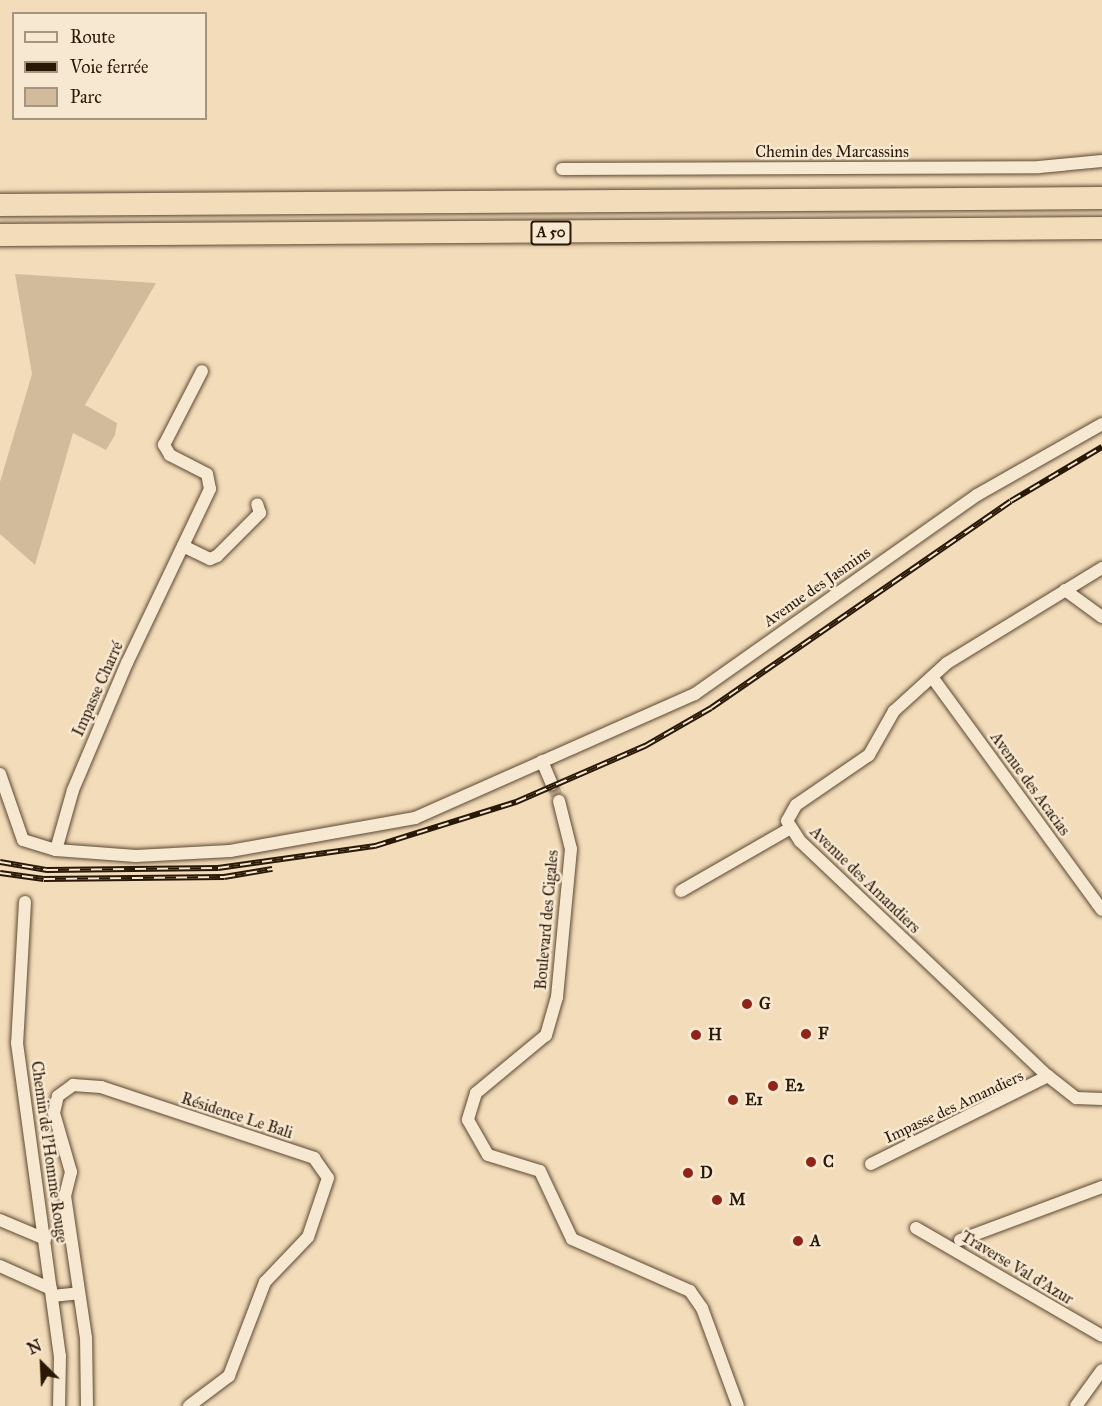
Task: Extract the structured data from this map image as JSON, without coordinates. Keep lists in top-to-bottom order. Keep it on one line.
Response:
{"streets":{"highway":["A 50"],"street":["Chemin des Marcassins","Avenue des Jasmins","Impasse Charré","Avenue des Acacias","Avenue des Amandiers","Boulevard des Cigales","Impasse des Amandiers","Résidence Le Bali","Chemin de l'Homme Rouge","Traverse Val d'Azur"]},"crossings":[["Avenue des Acacias","Avenue des Amandiers"],["Avenue des Amandiers","Impasse des Amandiers"]],"places":["G","F","H","E2","E1","C","D","M","A"],"legend":["Route","Voie ferrée","Parc"],"north":"top left"}
